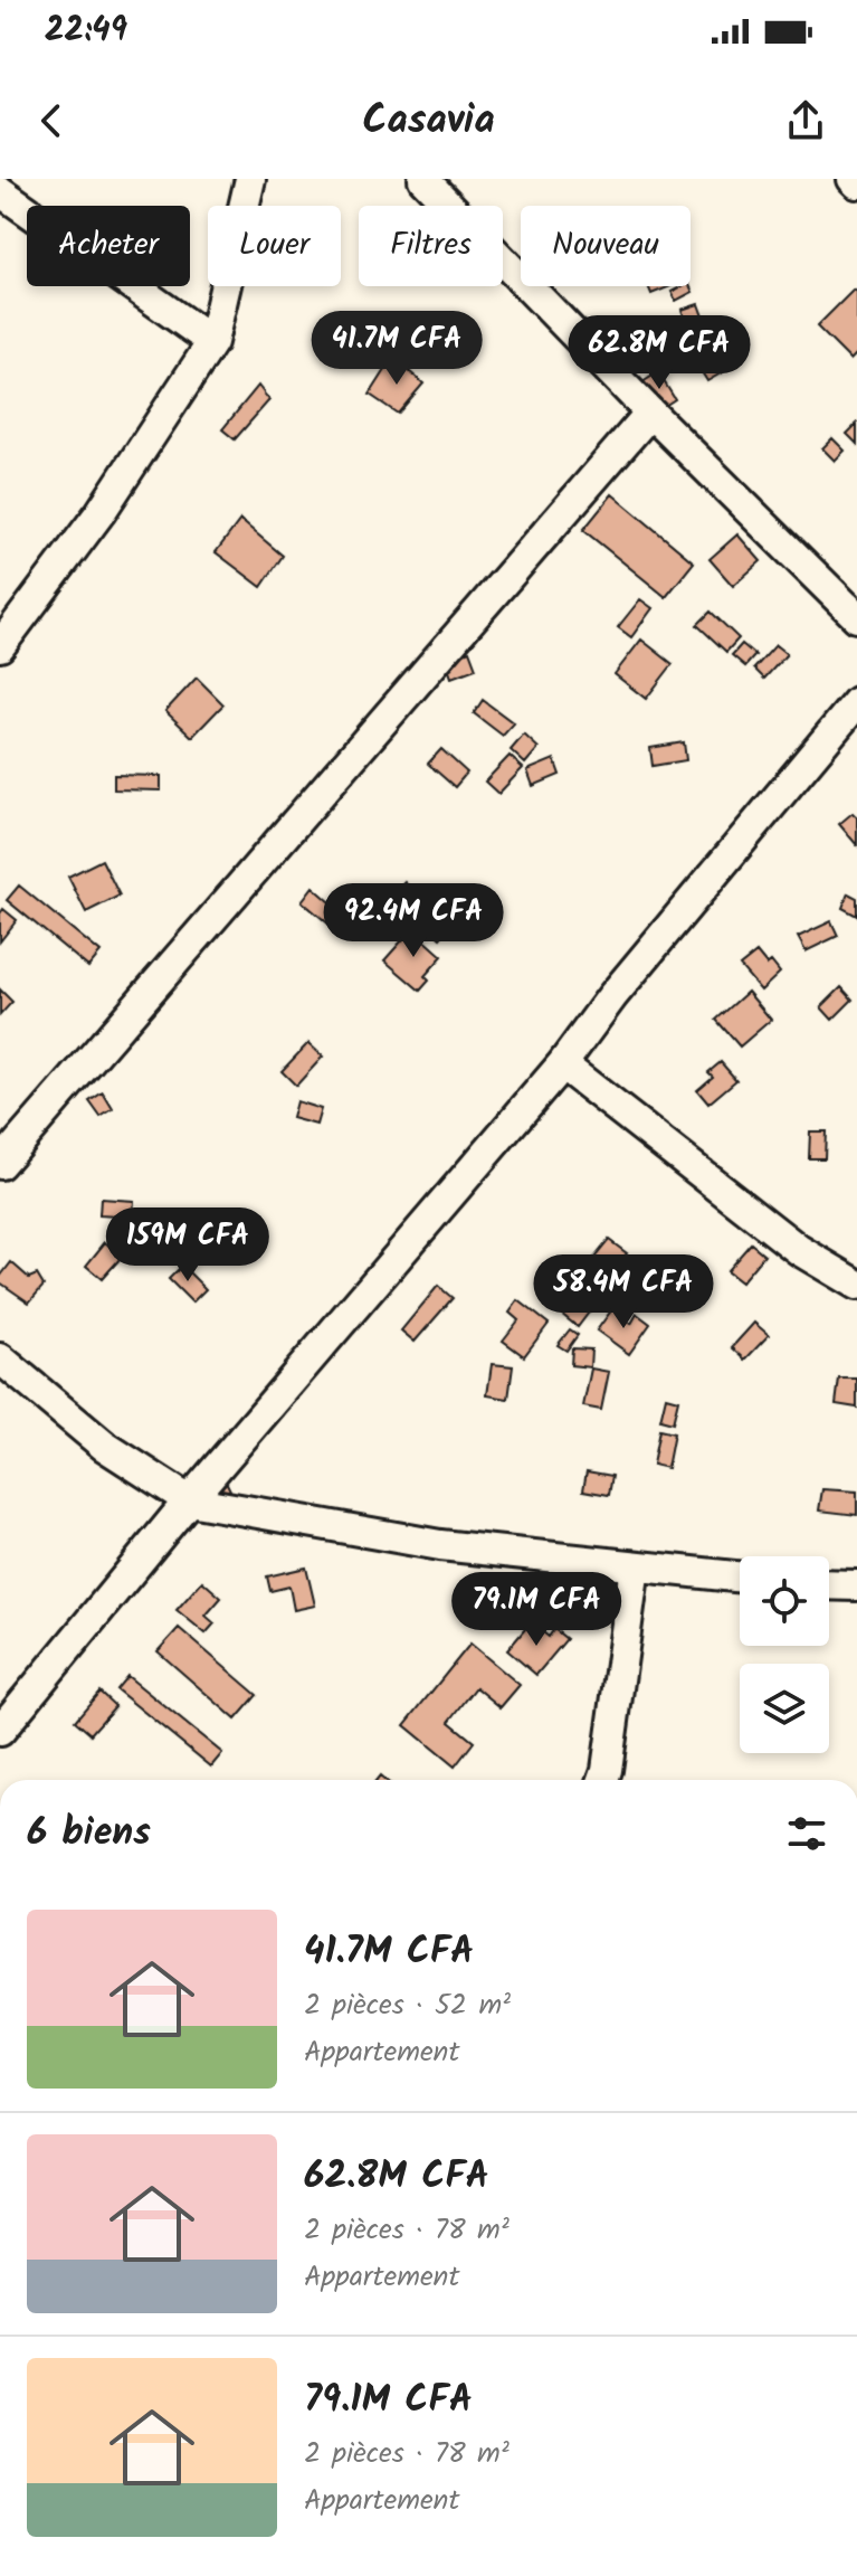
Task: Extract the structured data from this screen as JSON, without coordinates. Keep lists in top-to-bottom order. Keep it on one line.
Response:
{"page":{"status":"22:49","header":"Casavia","chip":["Acheter","Louer","Filtres","Nouveau"],"price":["41.7M CFA","62.8M CFA","92.4M CFA","159M CFA","58.4M CFA","79.1M CFA"],"heading":"6 biens","list":[{"name":"41.7M CFA","note":"2 pièces · 52 m² · Appartement"},{"name":"62.8M CFA","note":"2 pièces · 78 m² · Appartement"},{"name":"79.1M CFA","note":"2 pièces · 78 m² · Appartement"}]}}
